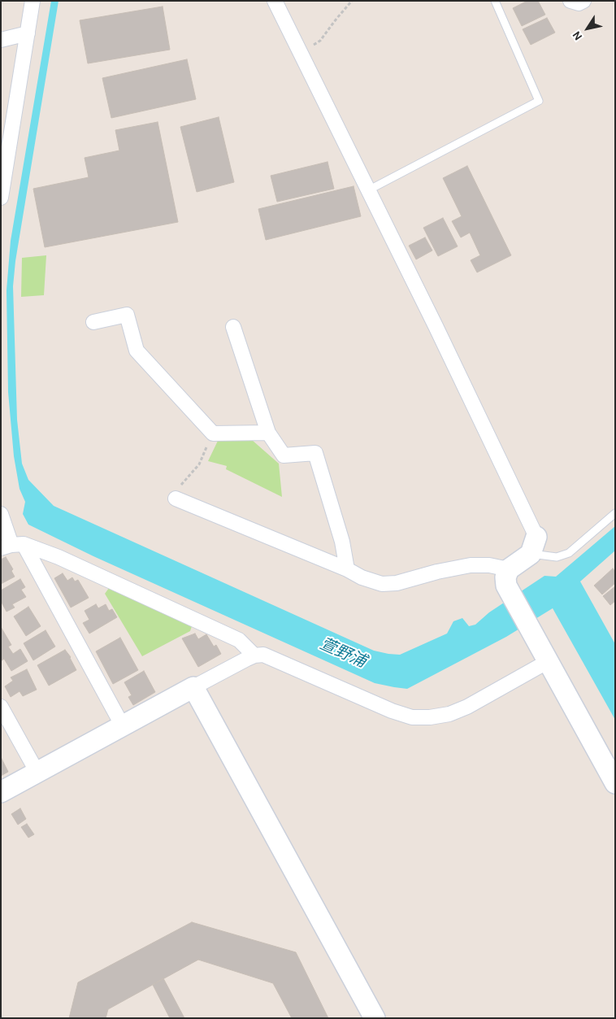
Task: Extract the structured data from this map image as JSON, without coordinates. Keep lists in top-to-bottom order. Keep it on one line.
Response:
{"water":["萱野浦"],"north":"bottom left"}
